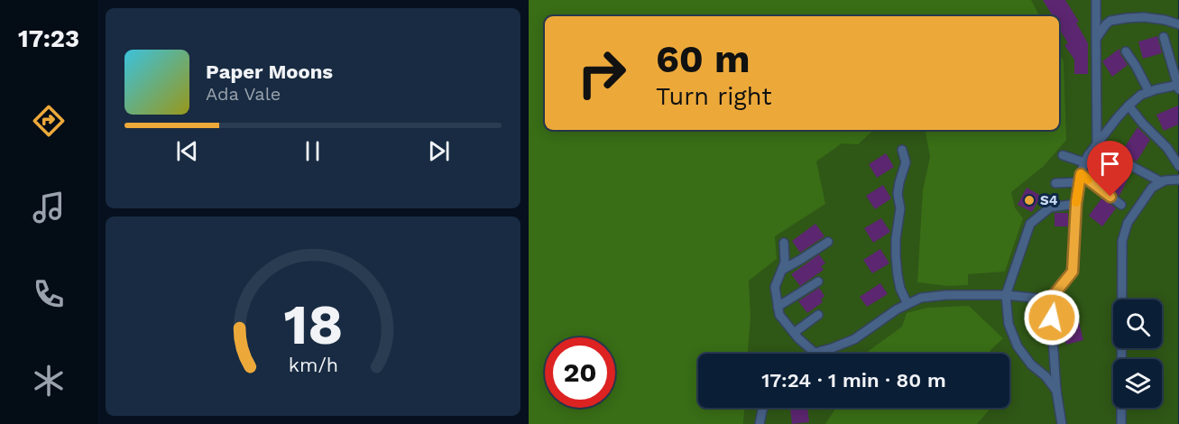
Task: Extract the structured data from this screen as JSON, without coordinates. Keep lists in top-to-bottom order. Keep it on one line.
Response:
{"places":["S4"],"page":{"tabs":"17:23","turn":["60 m","Turn right"],"song":["Paper Moons","Ada Vale"],"limit":"20","trip":"17:24 · 1 min · 80 m","gauge":["18","km/h"]}}
